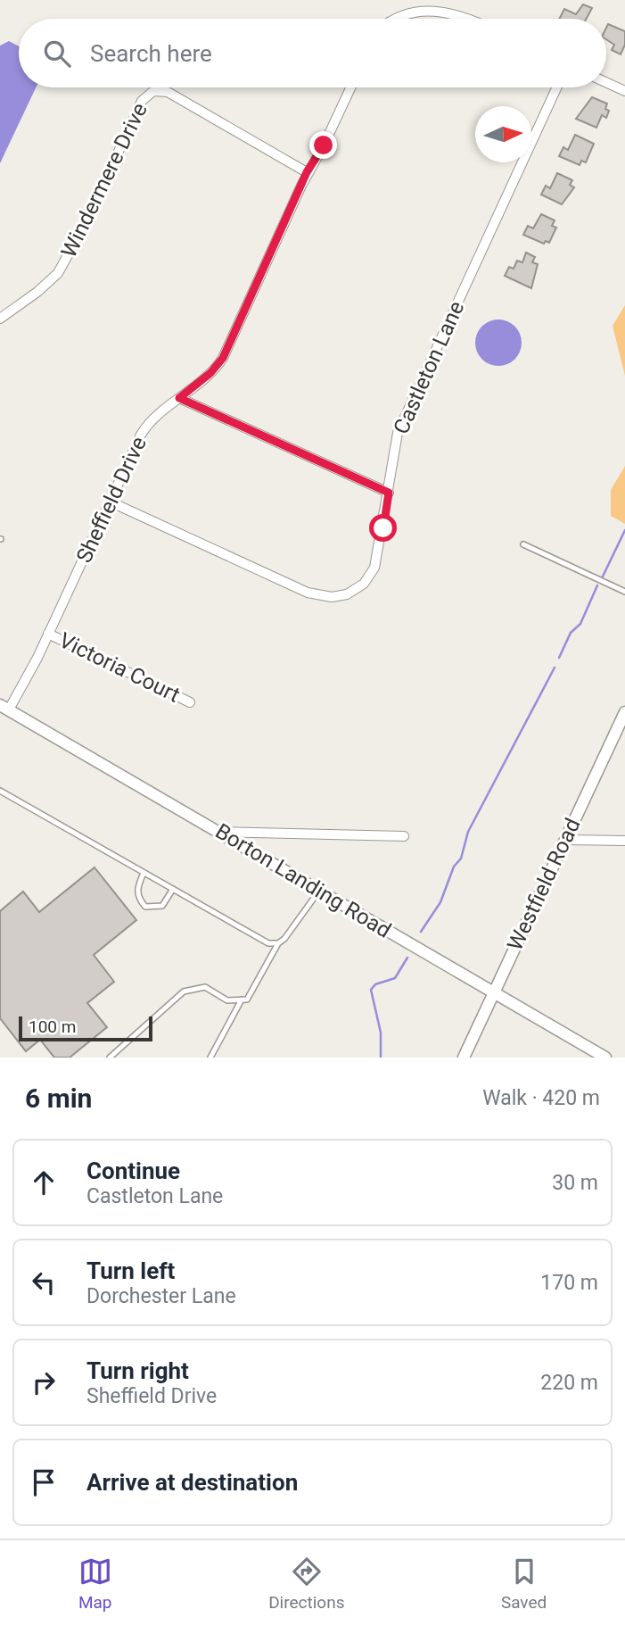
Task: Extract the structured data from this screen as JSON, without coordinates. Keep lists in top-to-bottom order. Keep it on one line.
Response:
{"streets":{"street":["Windermere Drive","Castleton Lane","Sheffield Drive","Victoria Court","Borton Landing Road","Westfield Road"]},"crossings":[["Windermere Drive","Sheffield Drive"],["Castleton Lane","Sheffield Drive"],["Sheffield Drive","Victoria Court"],["Sheffield Drive","Borton Landing Road"],["Borton Landing Road","Westfield Road"]],"scale_bar":"100 m","north":"right","page":{"search":"Search here","scale":"100 m","heading":["6 min","Walk · 420 m"],"list":[["Continue","Castleton Lane","30 m"],["Turn left","Dorchester Lane","170 m"],["Turn right","Sheffield Drive","220 m"],"Arrive at destination"],"nav":["Map","Directions","Saved"]}}
